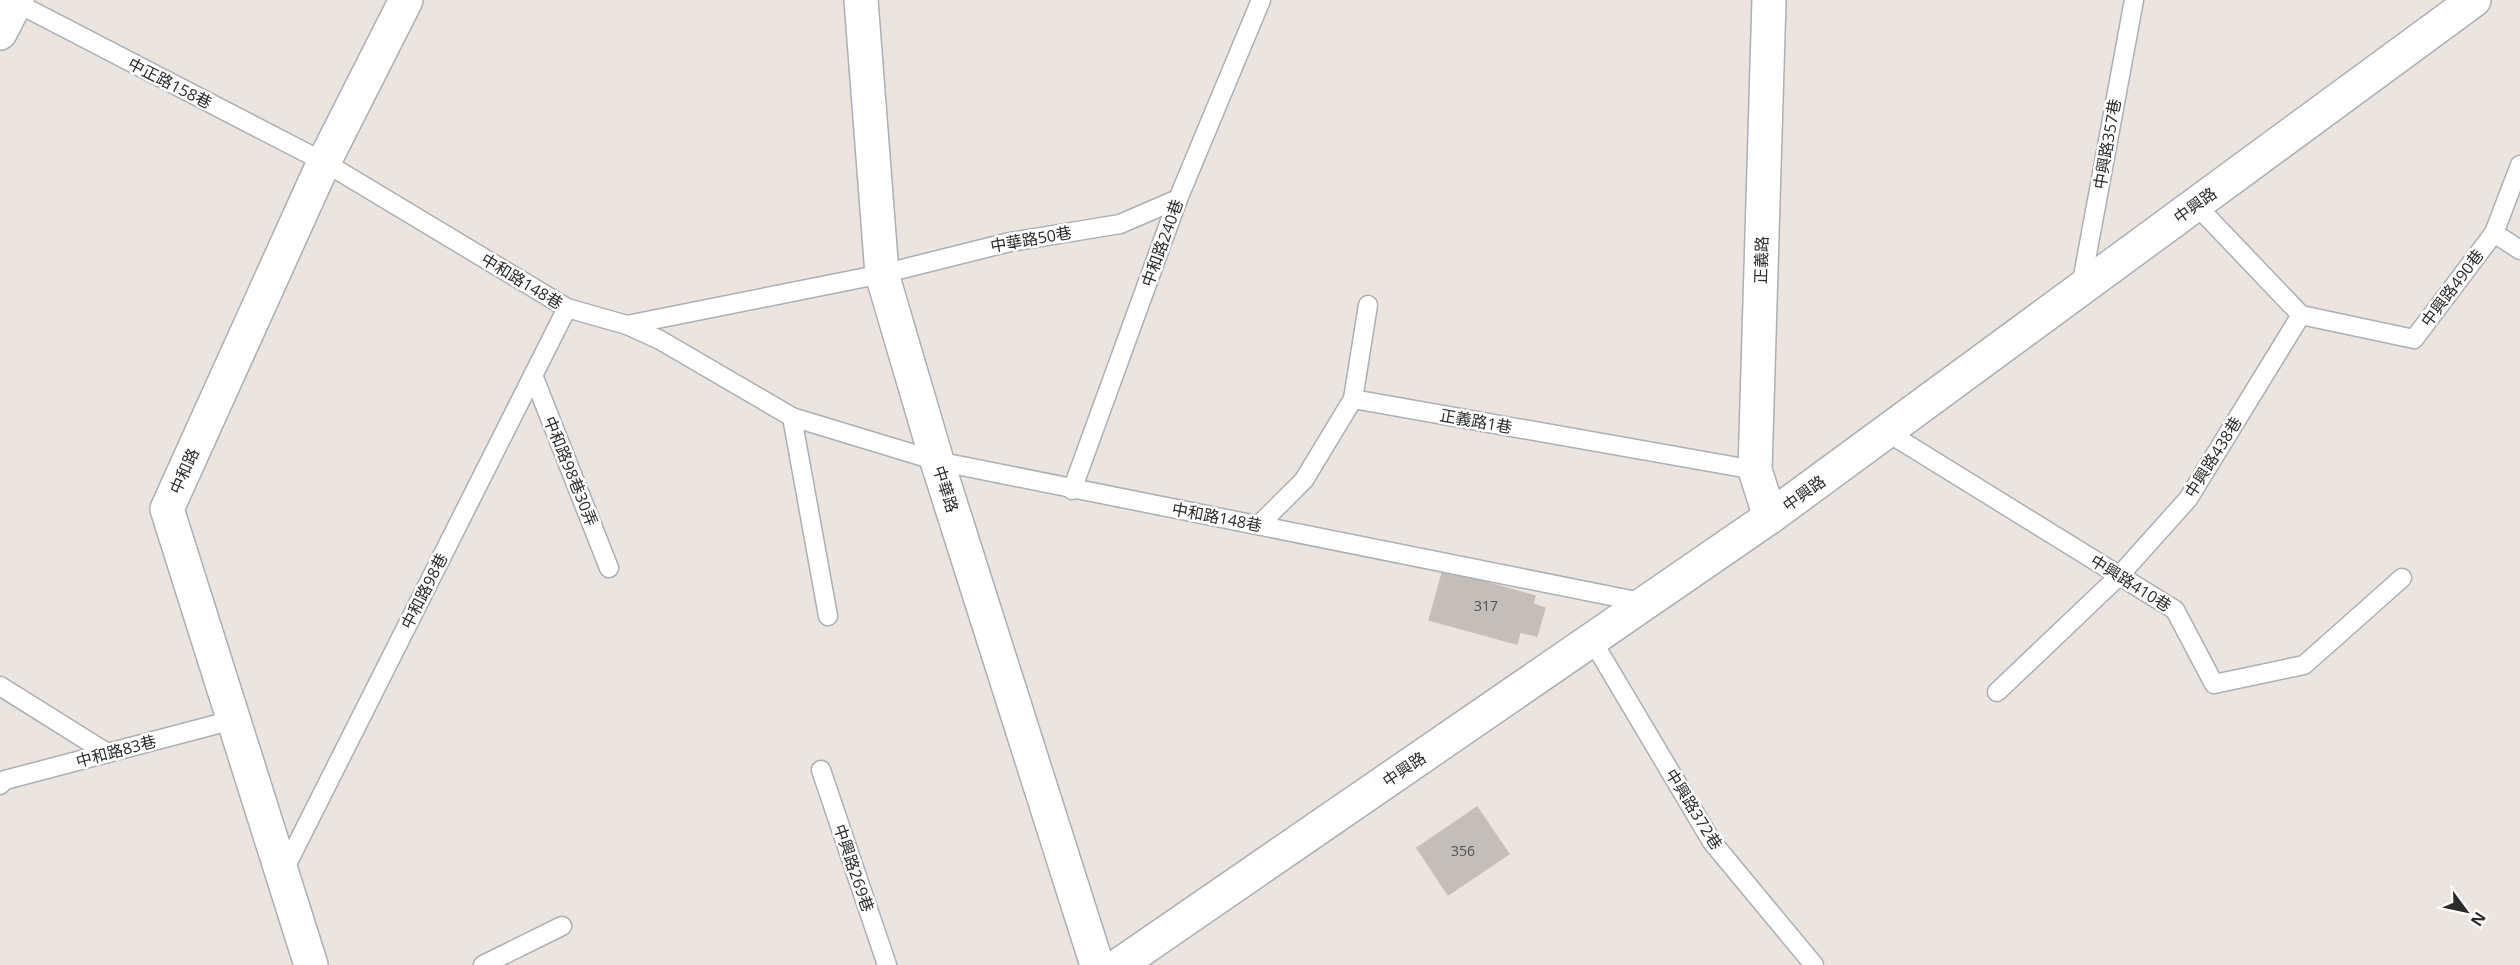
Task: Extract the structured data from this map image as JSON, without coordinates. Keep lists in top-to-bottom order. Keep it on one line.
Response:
{"streets":{"street":["中興路","正義路","中和路","中華路"],"lane":["中正路158巷","中興路357巷","中華路50巷","中和路240巷","中和路148巷","中興路490巷","正義路1巷","中興路438巷","中和路98巷30弄","中興路410巷","中和路98巷","中和路83巷","中興路372巷","中興路269巷"]},"crossings":[["中正路158巷","中和路148巷"],["中正路158巷","中和路"],["中興路357巷","中興路"],["中興路","正義路"],["中興路","中和路148巷"],["中興路","中興路410巷"],["中興路","中興路372巷"],["中華路50巷","中和路240巷"],["中華路50巷","中和路148巷"],["中華路50巷","中華路"],["中和路240巷","中和路148巷"],["正義路","正義路1巷"],["中和路148巷","中和路"],["中和路148巷","中華路"],["中和路148巷","中和路98巷"],["中興路490巷","中興路438巷"],["中興路438巷","中興路410巷"],["中和路","中和路98巷"],["中和路","中和路83巷"],["中和路98巷30弄","中和路98巷"]],"house_numbers":["317","356"],"north":"bottom right"}
